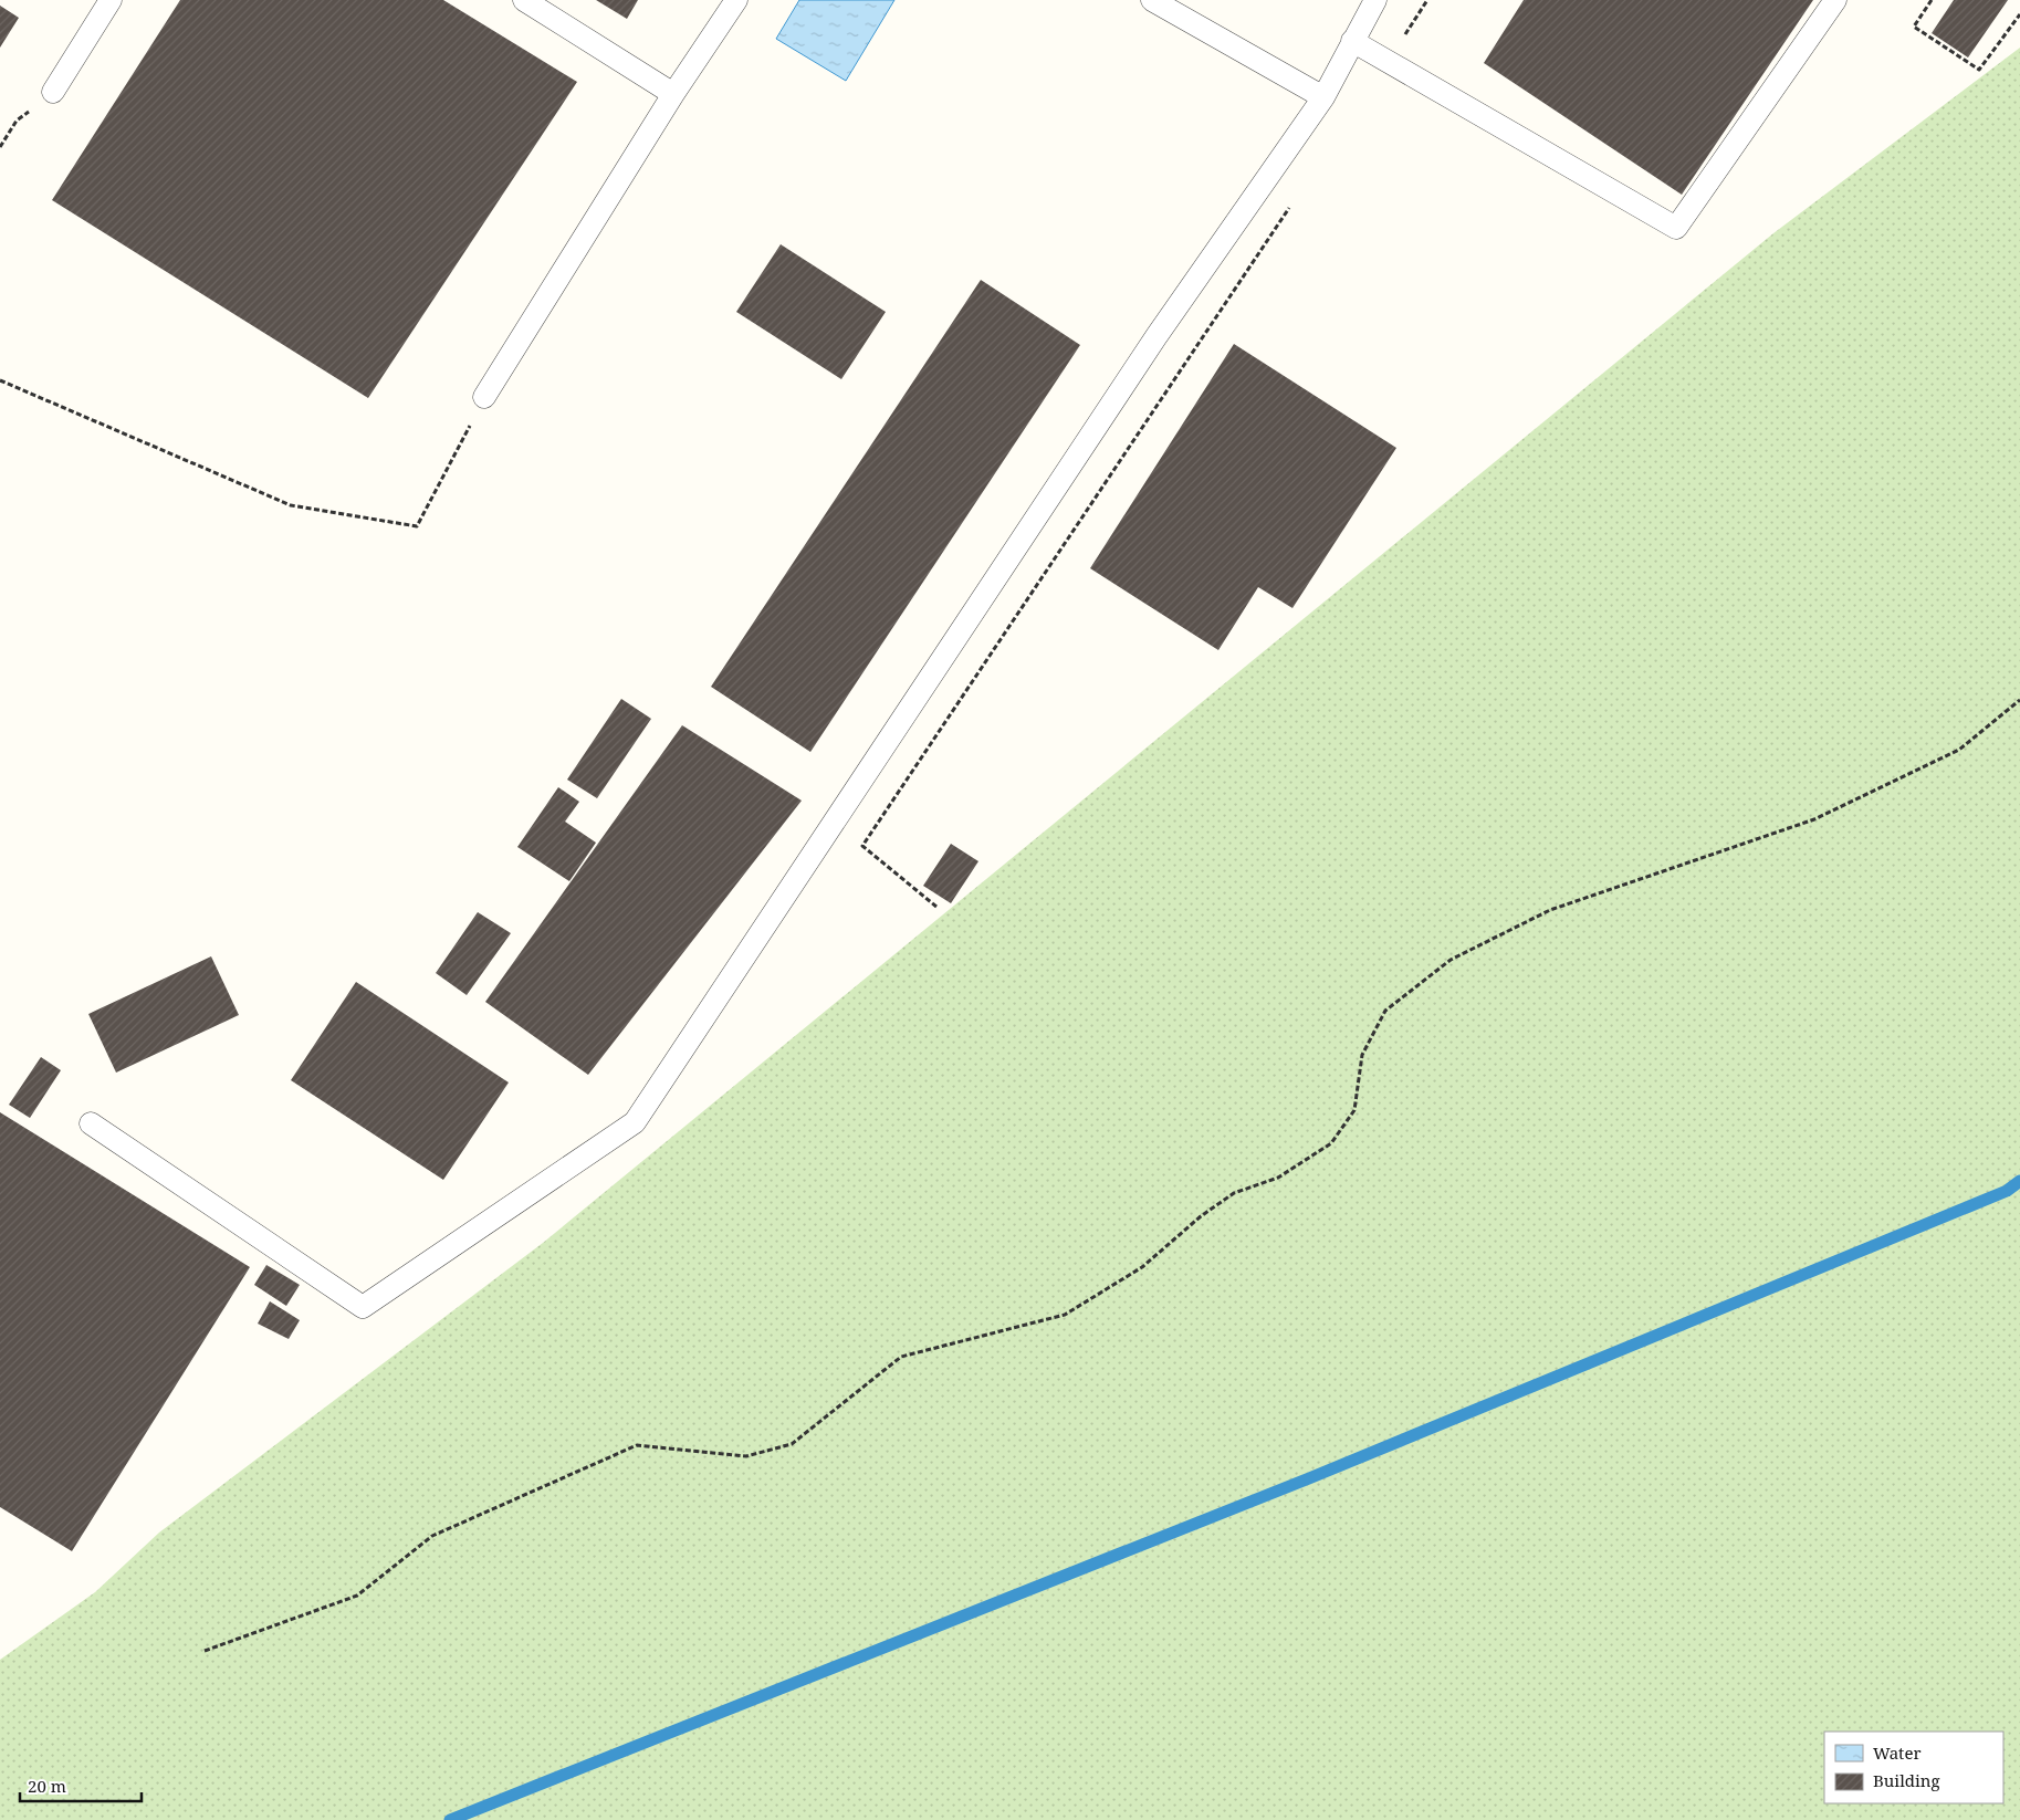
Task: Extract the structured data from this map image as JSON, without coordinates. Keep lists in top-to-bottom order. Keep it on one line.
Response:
{"legend":["Water","Building"],"scale_bar":"20 m"}
